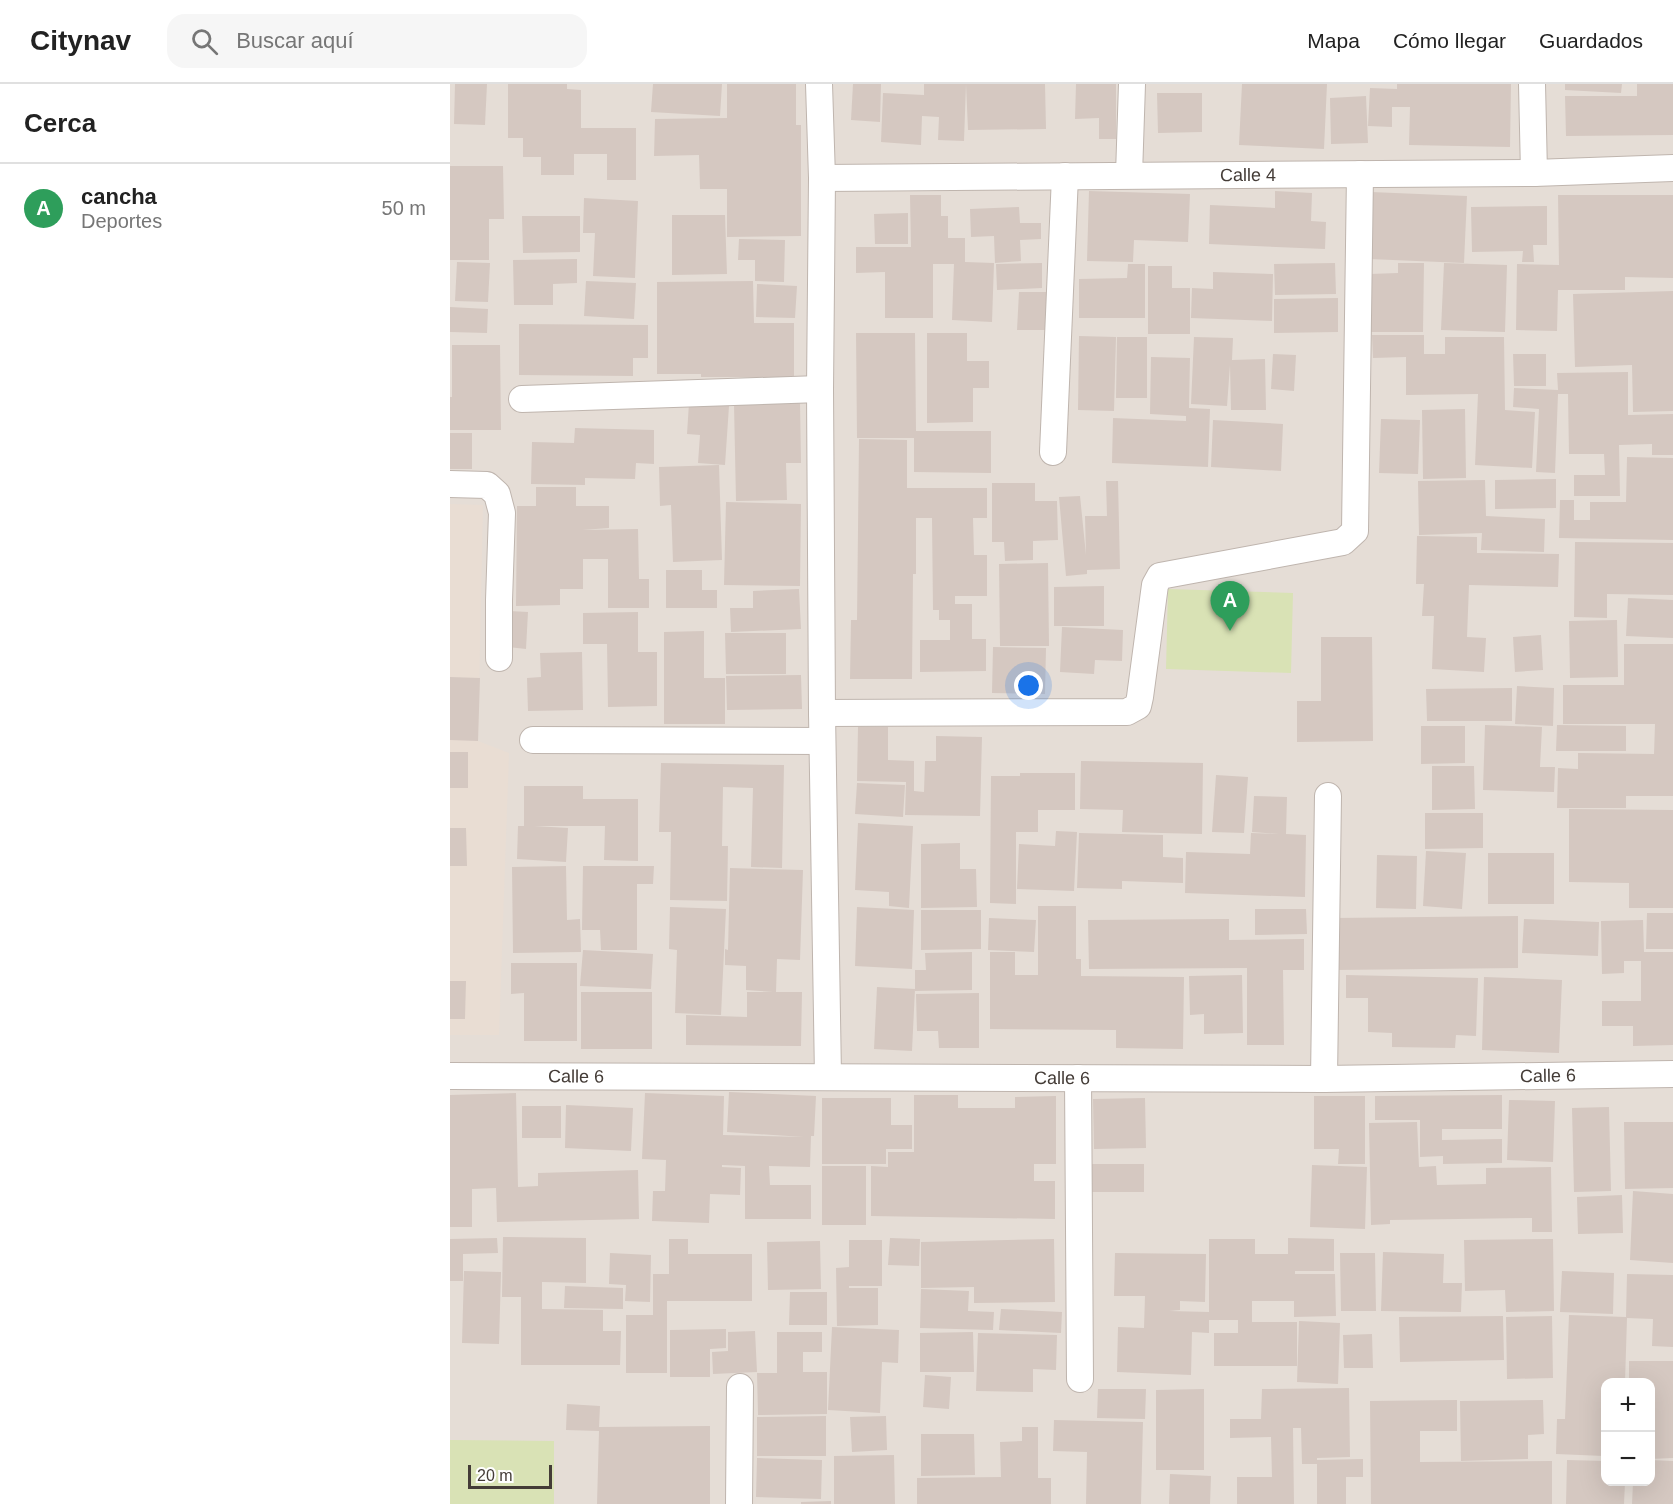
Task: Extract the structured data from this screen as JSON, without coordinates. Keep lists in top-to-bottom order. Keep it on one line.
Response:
{"streets":{"street":["Calle 4","Calle 6"]},"scale_bar":"20 m","page":{"header":"Citynav","search":"Buscar aquí","nav":["Mapa","Cómo llegar","Guardados"],"heading":"Cerca","list":[{"mark":"A","name":"cancha","note":"Deportes","value":"50 m"}],"pins":"A","map_buttons":["+","−"],"scale":"20 m"}}
